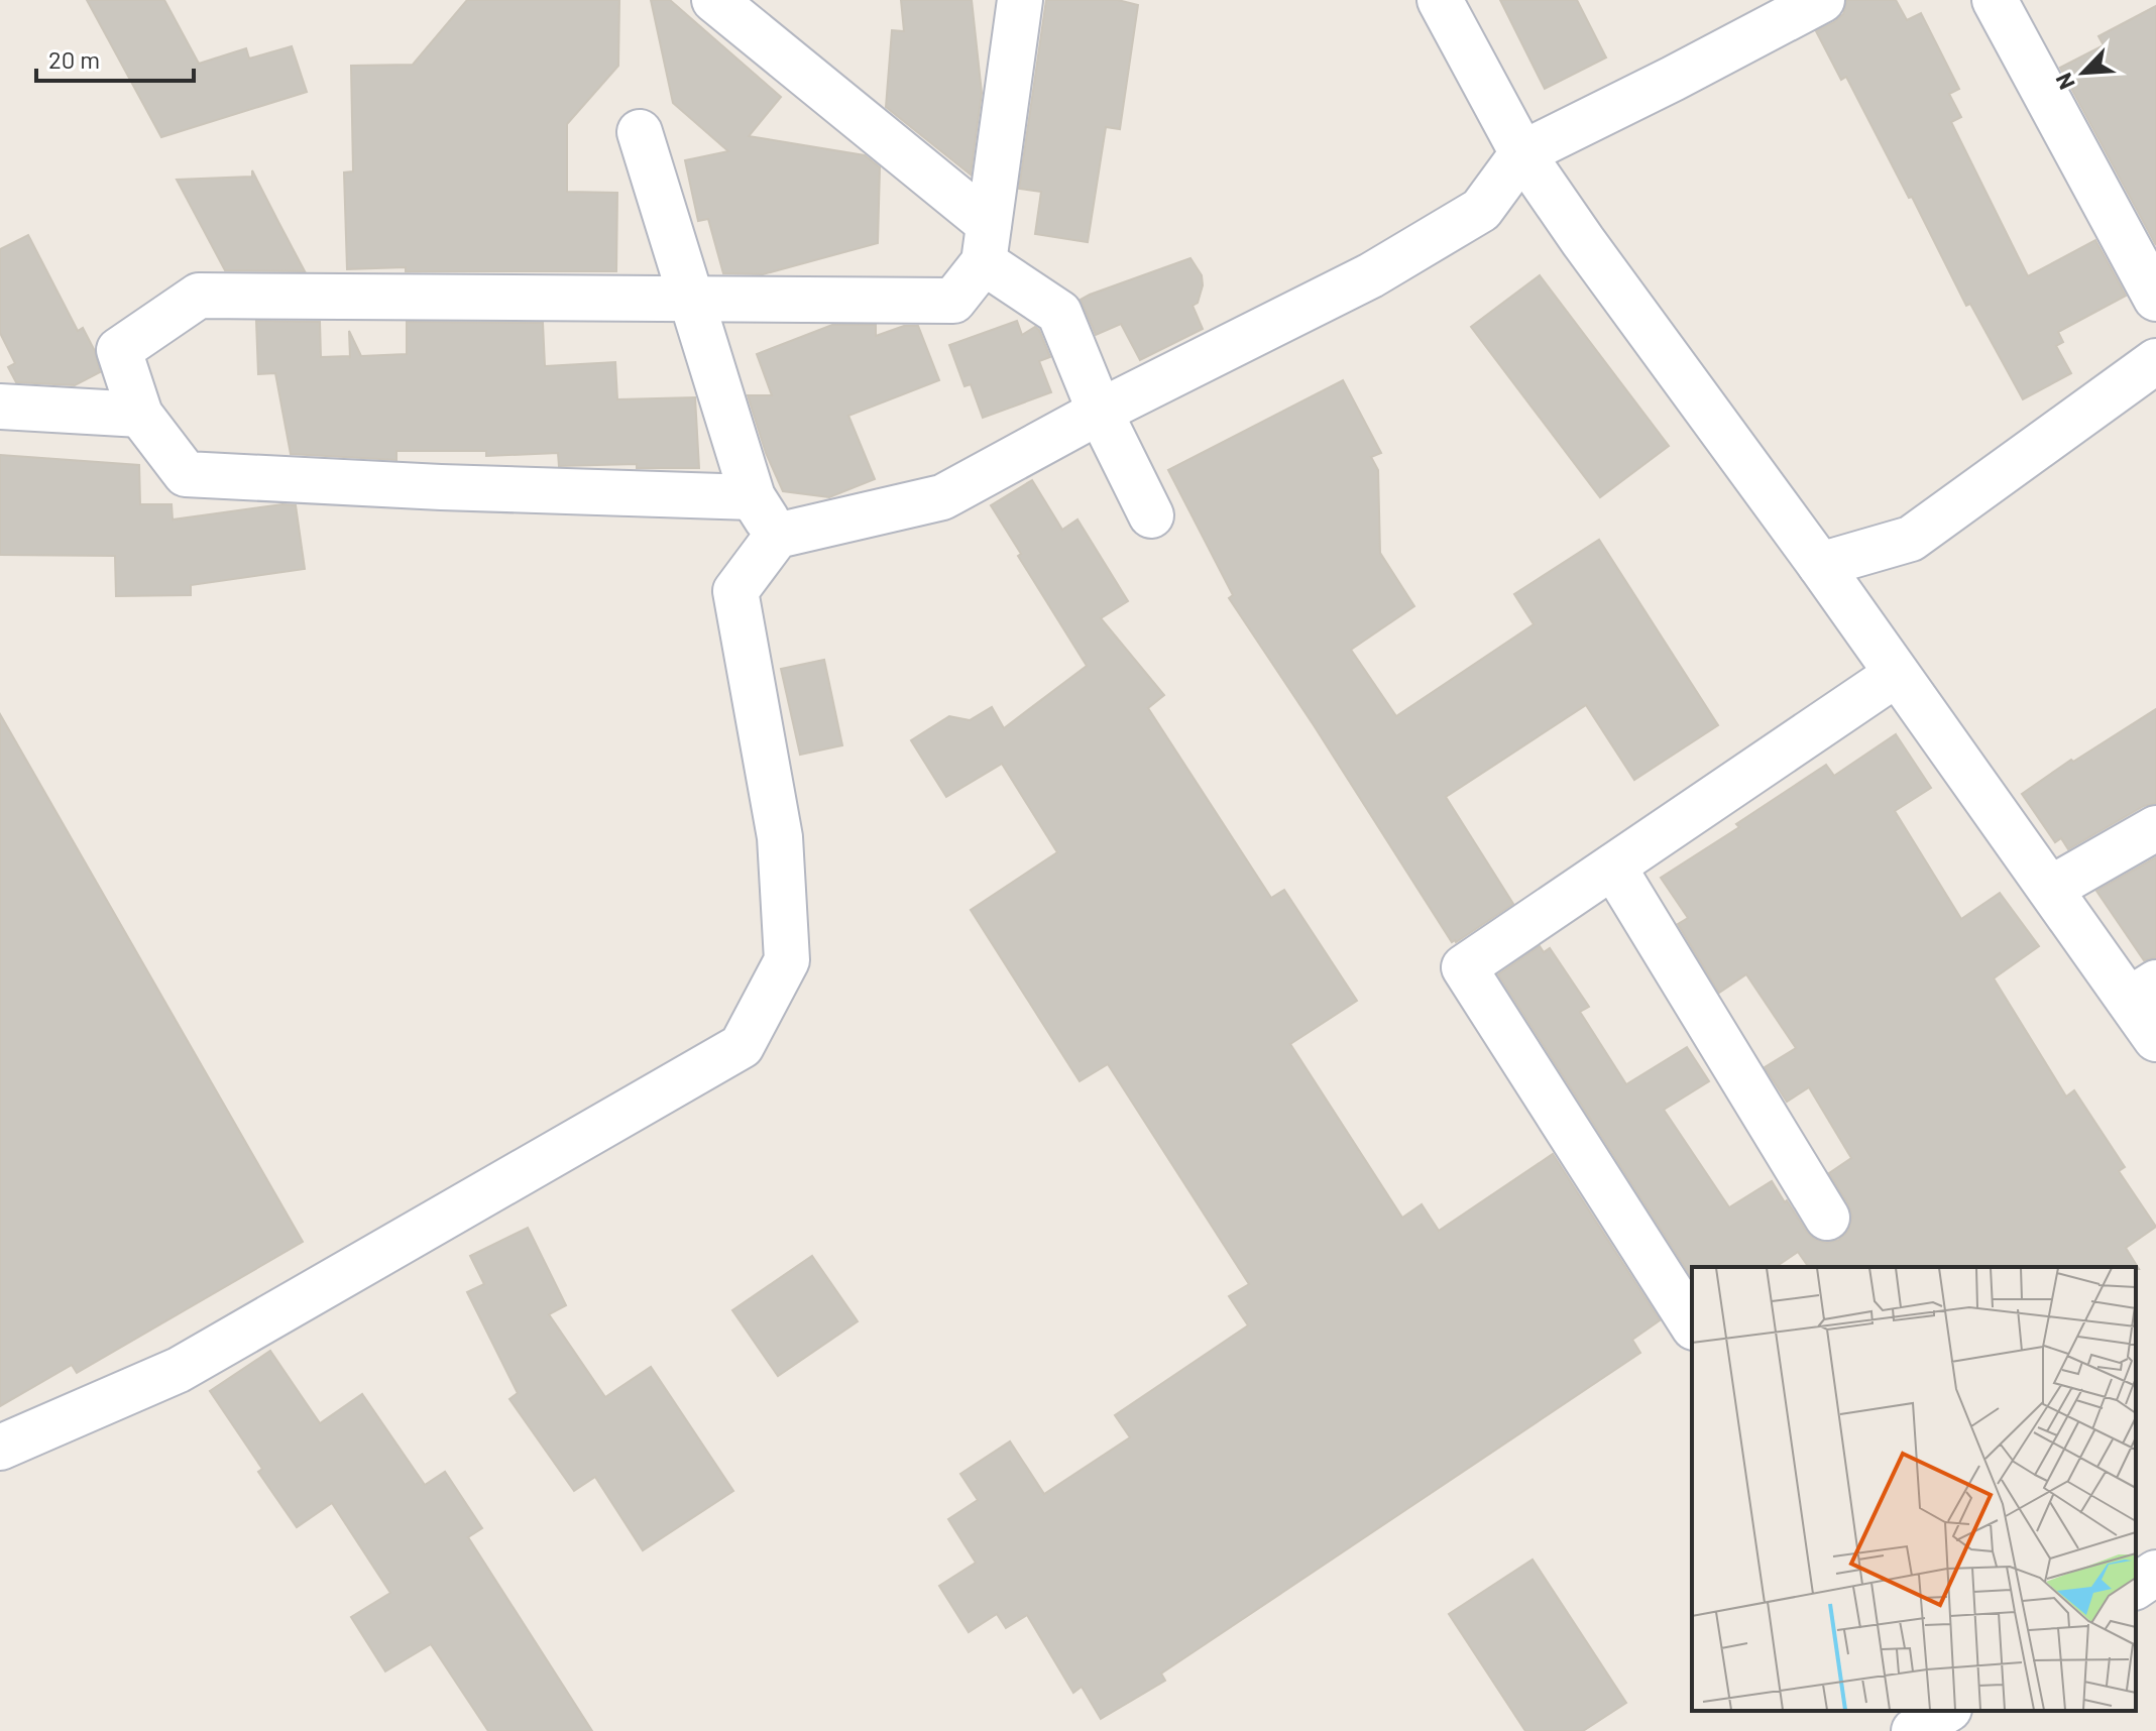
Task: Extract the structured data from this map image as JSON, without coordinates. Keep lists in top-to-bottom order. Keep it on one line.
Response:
{"scale_bar":"20 m","north":"bottom left"}
